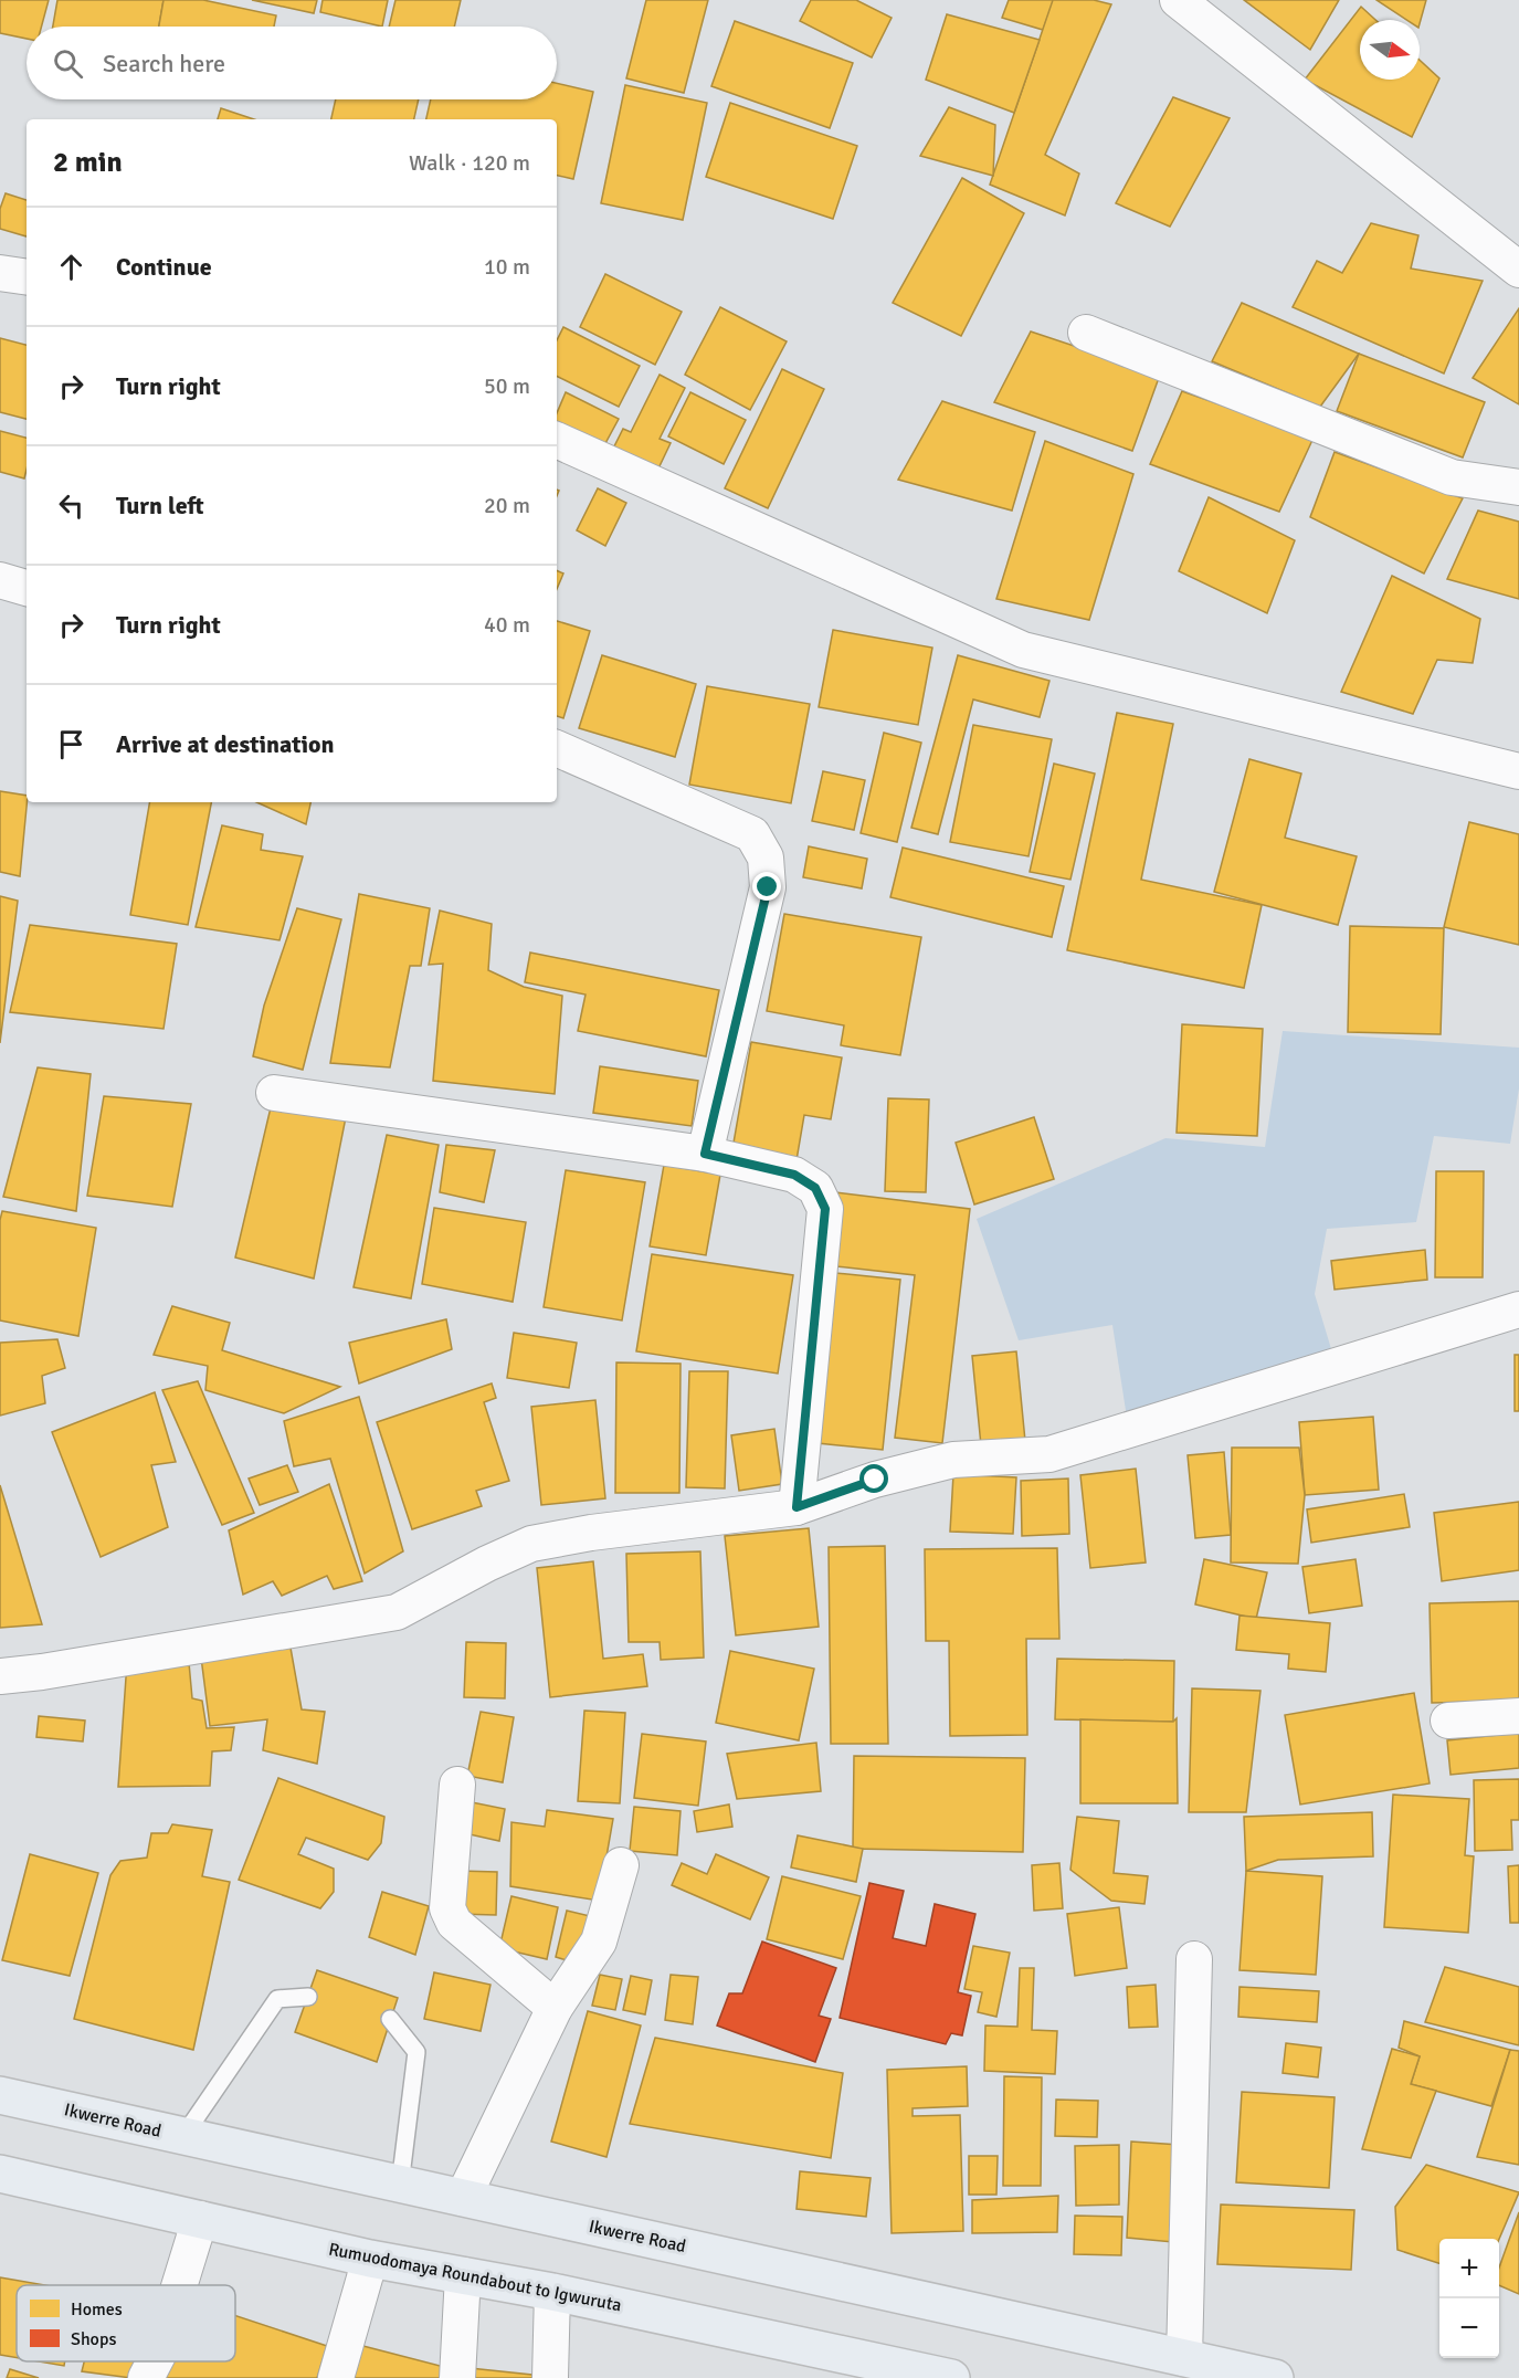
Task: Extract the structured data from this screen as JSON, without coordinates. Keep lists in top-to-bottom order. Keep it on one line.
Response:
{"streets":{"main road":["Ikwerre Road","Rumuodomaya Roundabout to Igwuruta"]},"legend":["Homes","Shops"],"north":"right","page":{"search":"Search here","heading":["2 min","Walk · 120 m"],"list":[["Continue","10 m"],["Turn right","50 m"],["Turn left","20 m"],["Turn right","40 m"],"Arrive at destination"],"map_buttons":["+","−"]}}
